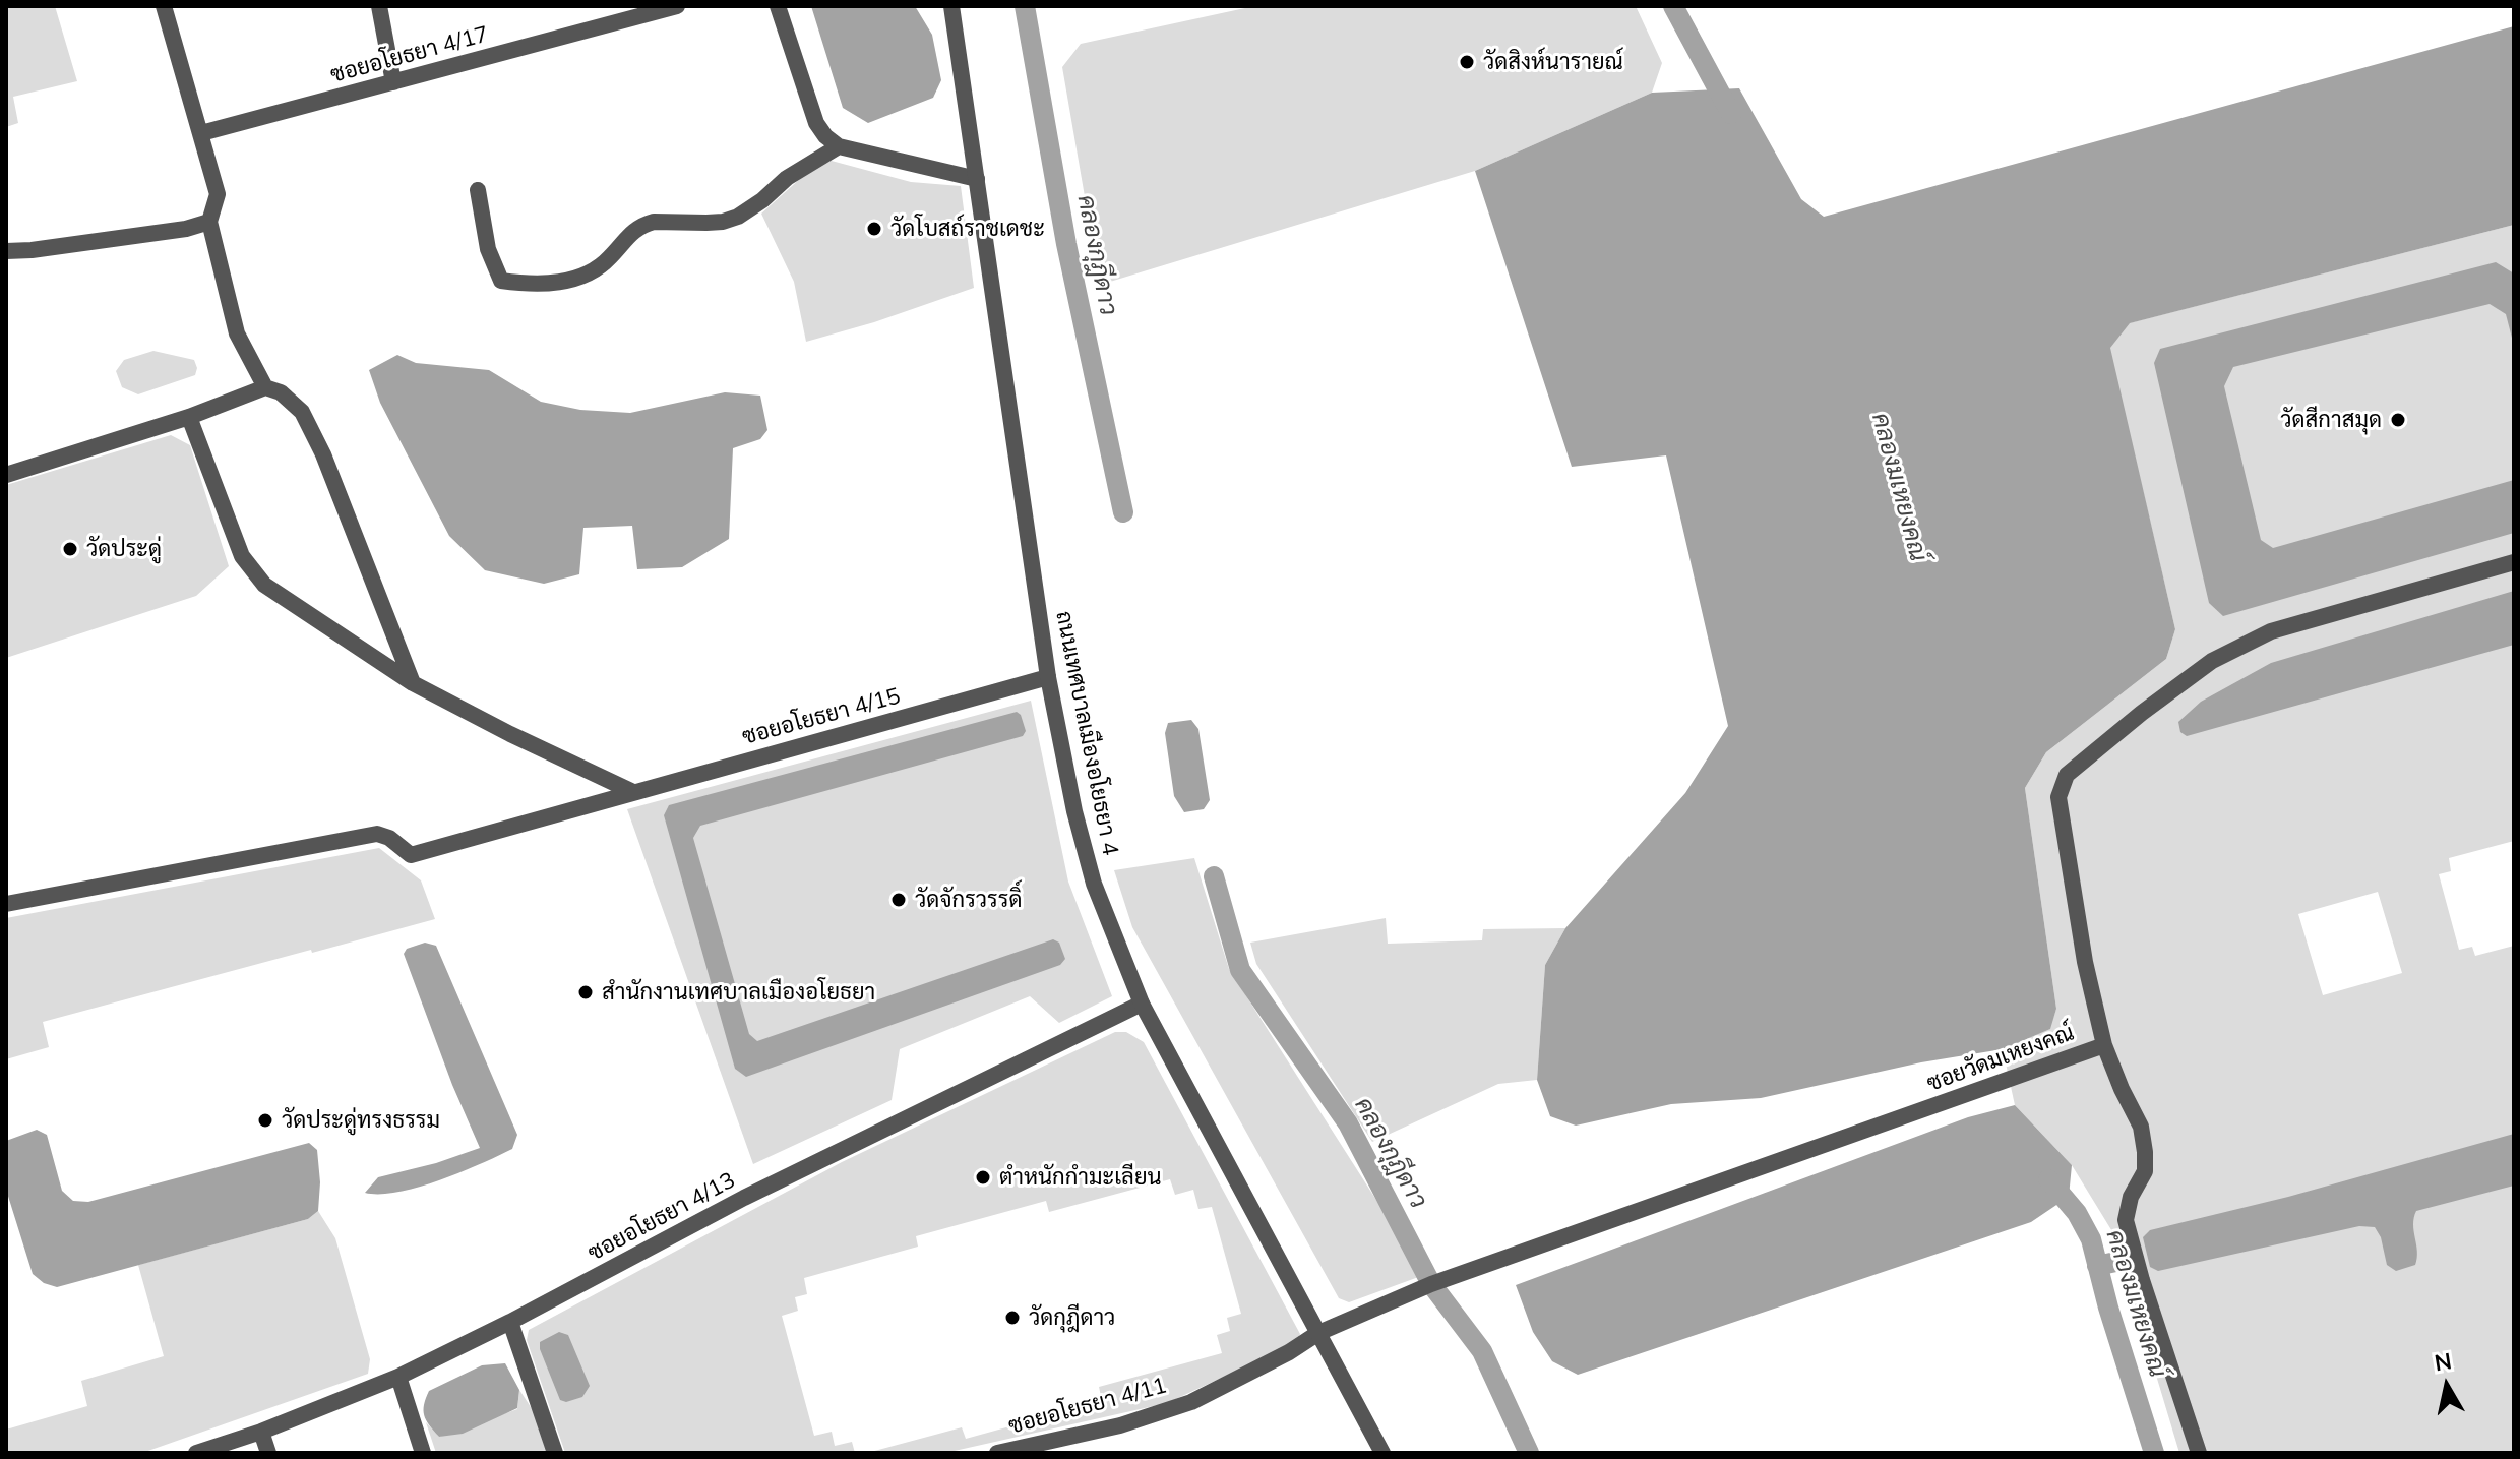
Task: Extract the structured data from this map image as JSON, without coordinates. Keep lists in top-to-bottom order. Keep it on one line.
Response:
{"streets":{"street":["ซอยอโยธยา 4/17","ซอยอโยธยา 4/15","ถนนเทศบาลเมืองอโยธยา 4","ซอยวัดมเหยงคณ์","ซอยอโยธยา 4/13","ซอยอโยธยา 4/11"]},"crossings":[["ซอยอโยธยา 4/15","ถนนเทศบาลเมืองอโยธยา 4"],["ถนนเทศบาลเมืองอโยธยา 4","ซอยวัดมเหยงคณ์"],["ถนนเทศบาลเมืองอโยธยา 4","ซอยอโยธยา 4/13"],["ถนนเทศบาลเมืองอโยธยา 4","ซอยอโยธยา 4/11"],["ซอยวัดมเหยงคณ์","ซอยอโยธยา 4/11"]],"water":["คลองกุฎีดาว","คลองมเหยงคณ์"],"places":["วัดสิงห์นารายณ์","วัดโบสถ์ราชเดชะ","วัดสีกาสมุด","วัดประดู่","วัดจักรวรรดิ์","สำนักงานเทศบาลเมืองอโยธยา","วัดประดู่ทรงธรรม","ตำหนักกำมะเลียน","วัดกุฎีดาว"],"north":"top"}
